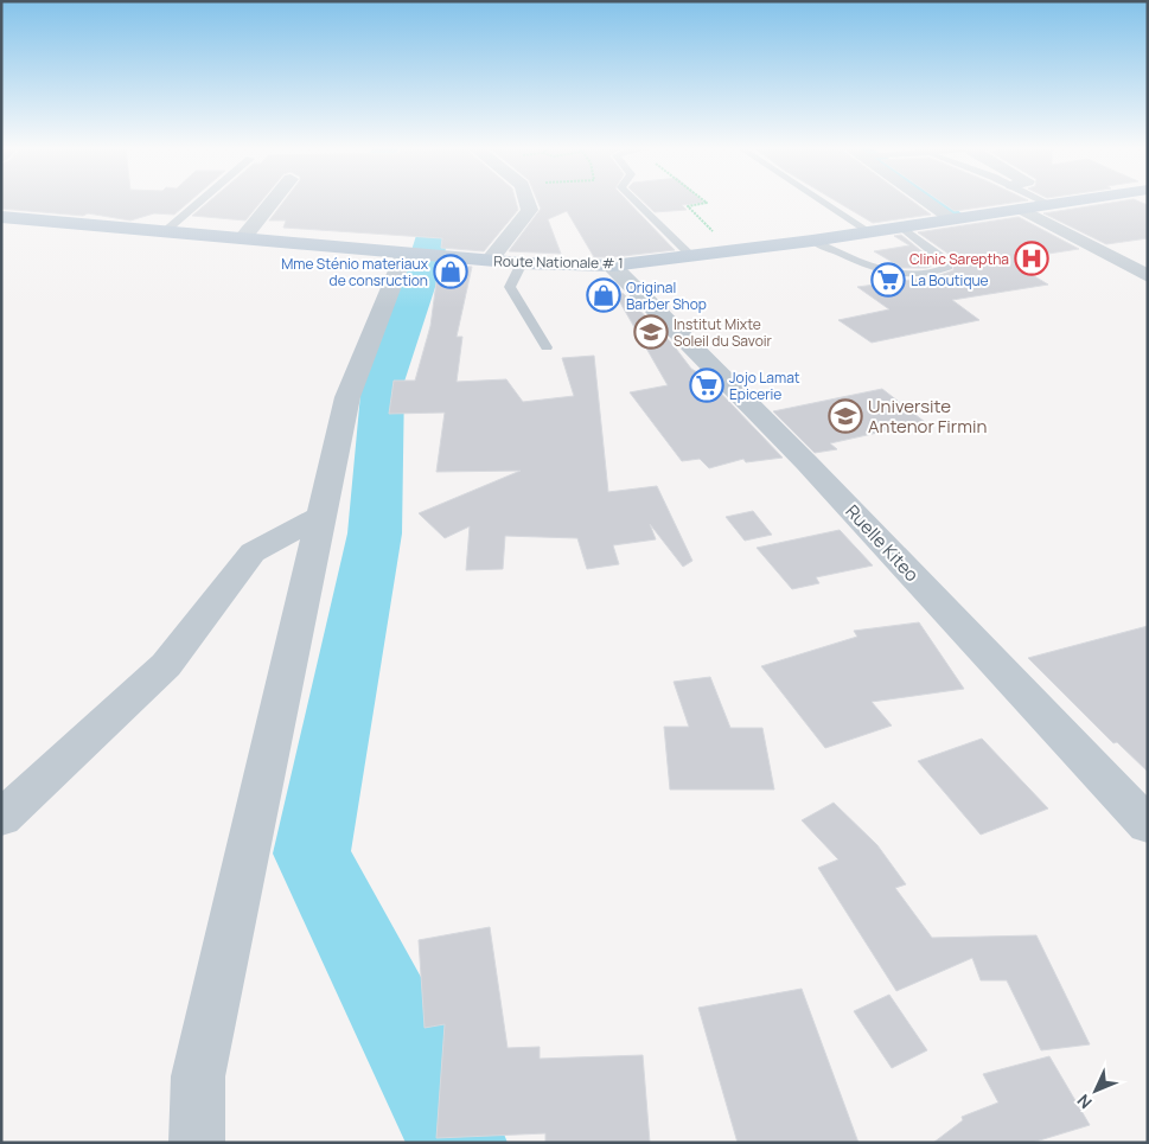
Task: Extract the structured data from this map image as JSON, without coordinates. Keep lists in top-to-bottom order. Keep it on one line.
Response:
{"streets":{"main road":["Route Nationale # 1"],"street":["Ruelle Kiteo"]},"crossings":[["Route Nationale # 1","Ruelle Kiteo"]],"places":{"hospital":["Clinic Sareptha"],"shop":["Mme Sténio materiaux de consruction","Original Barber Shop"],"supermarket":["La Boutique","Jojo Lamat Epicerie"],"school or university":["Institut Mixte Soleil du Savoir","Universite Antenor Firmin"]},"north":"bottom left"}
